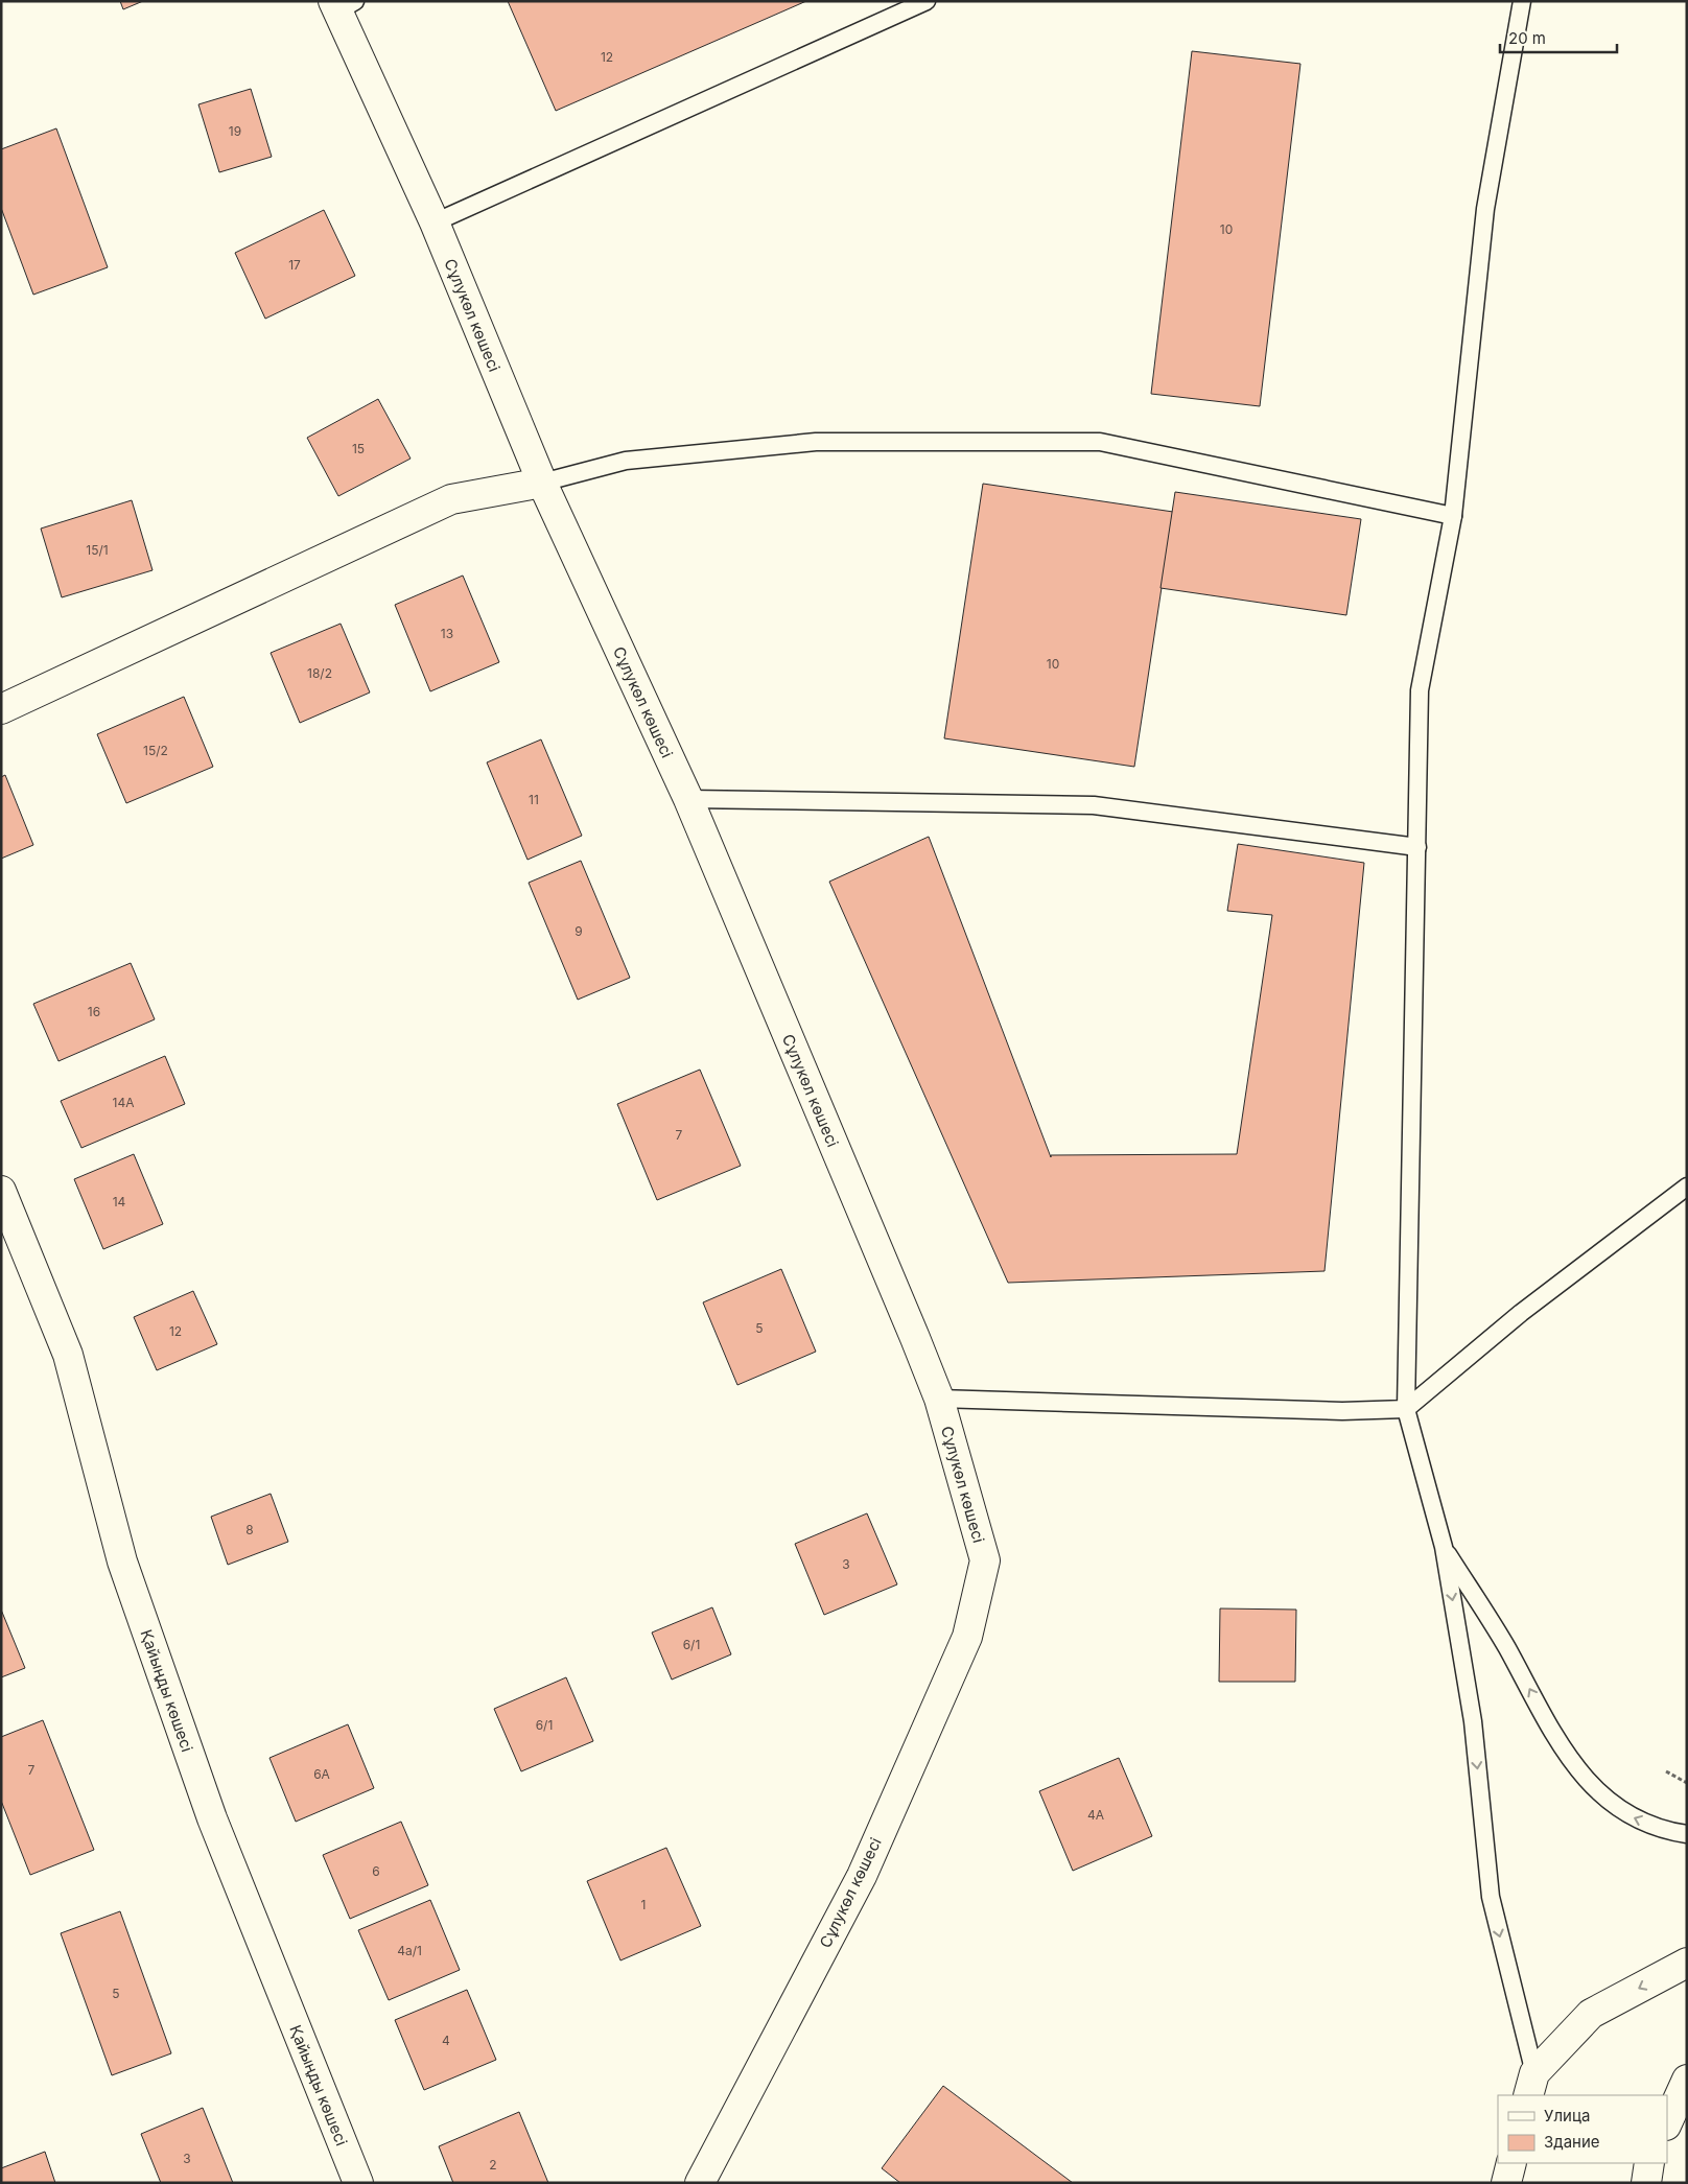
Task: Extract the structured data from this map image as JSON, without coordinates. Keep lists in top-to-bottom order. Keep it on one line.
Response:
{"streets":{"street":["Сұлукөл көшесі","Қайыңды көшесі"]},"house_numbers":["12","19","10","17","15","15/1","13","10","18/2","15/2","11","9","16","14А","7","14","5","12","8","3","6/1","6/1","7","6А","4А","6","1","4а/1","5","4","3","2"],"legend":["Улица","Здание"],"scale_bar":"20 m"}
